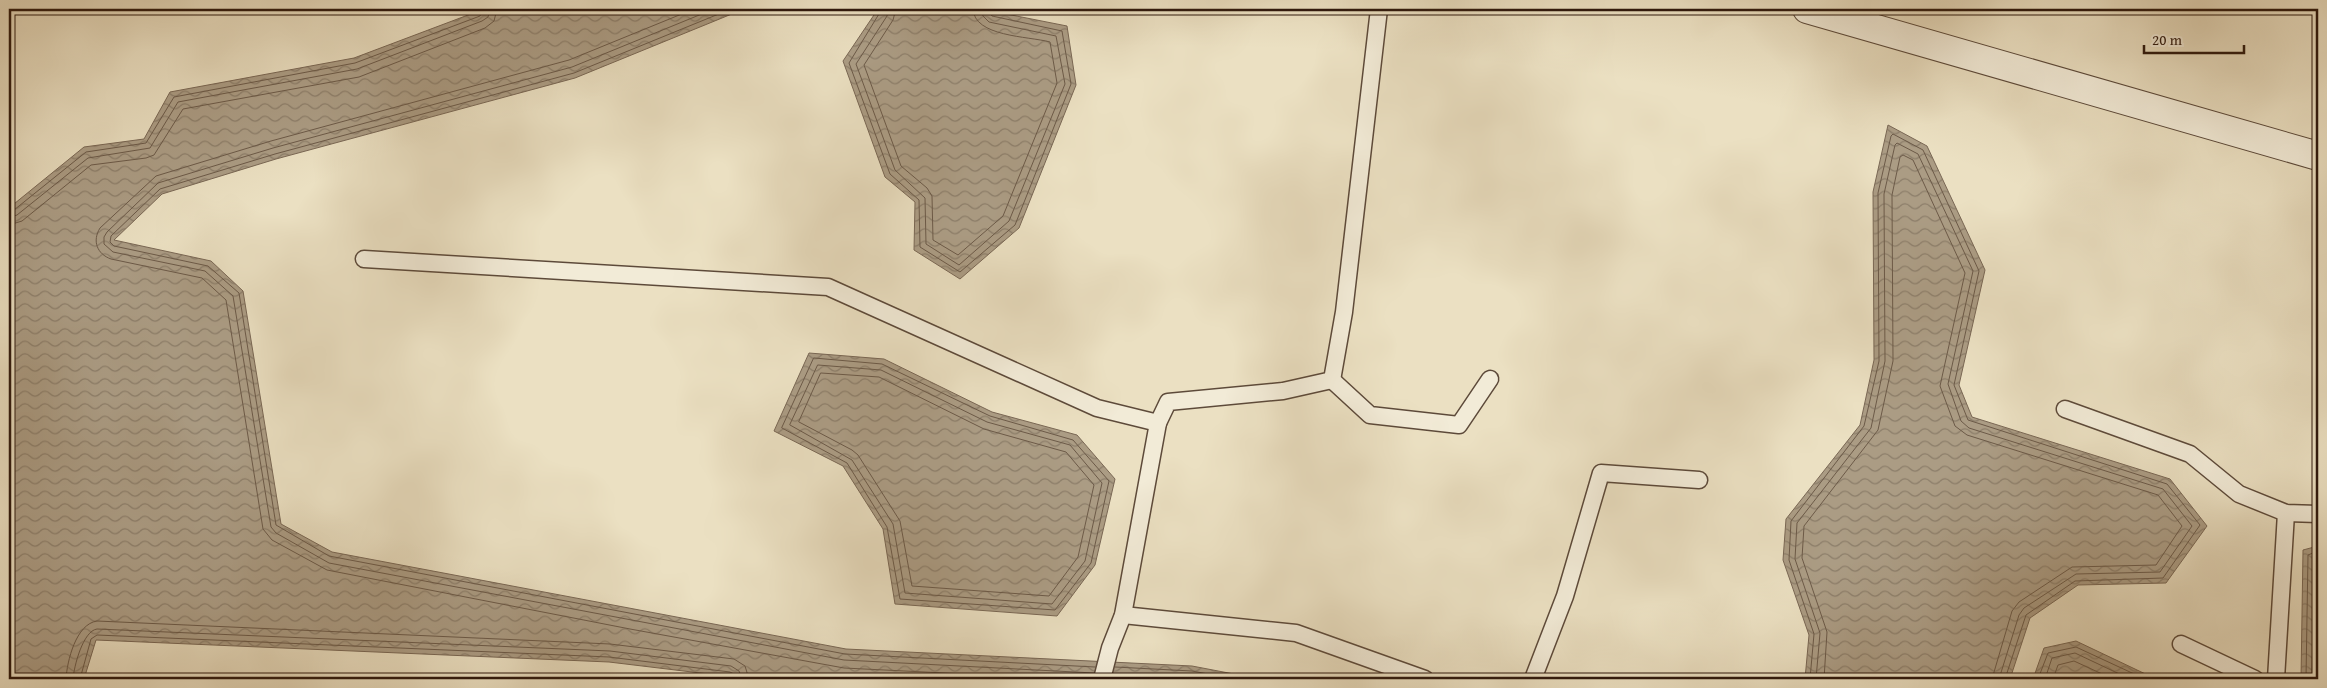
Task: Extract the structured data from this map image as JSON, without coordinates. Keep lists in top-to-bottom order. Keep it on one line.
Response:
{"scale_bar":"20 m"}
